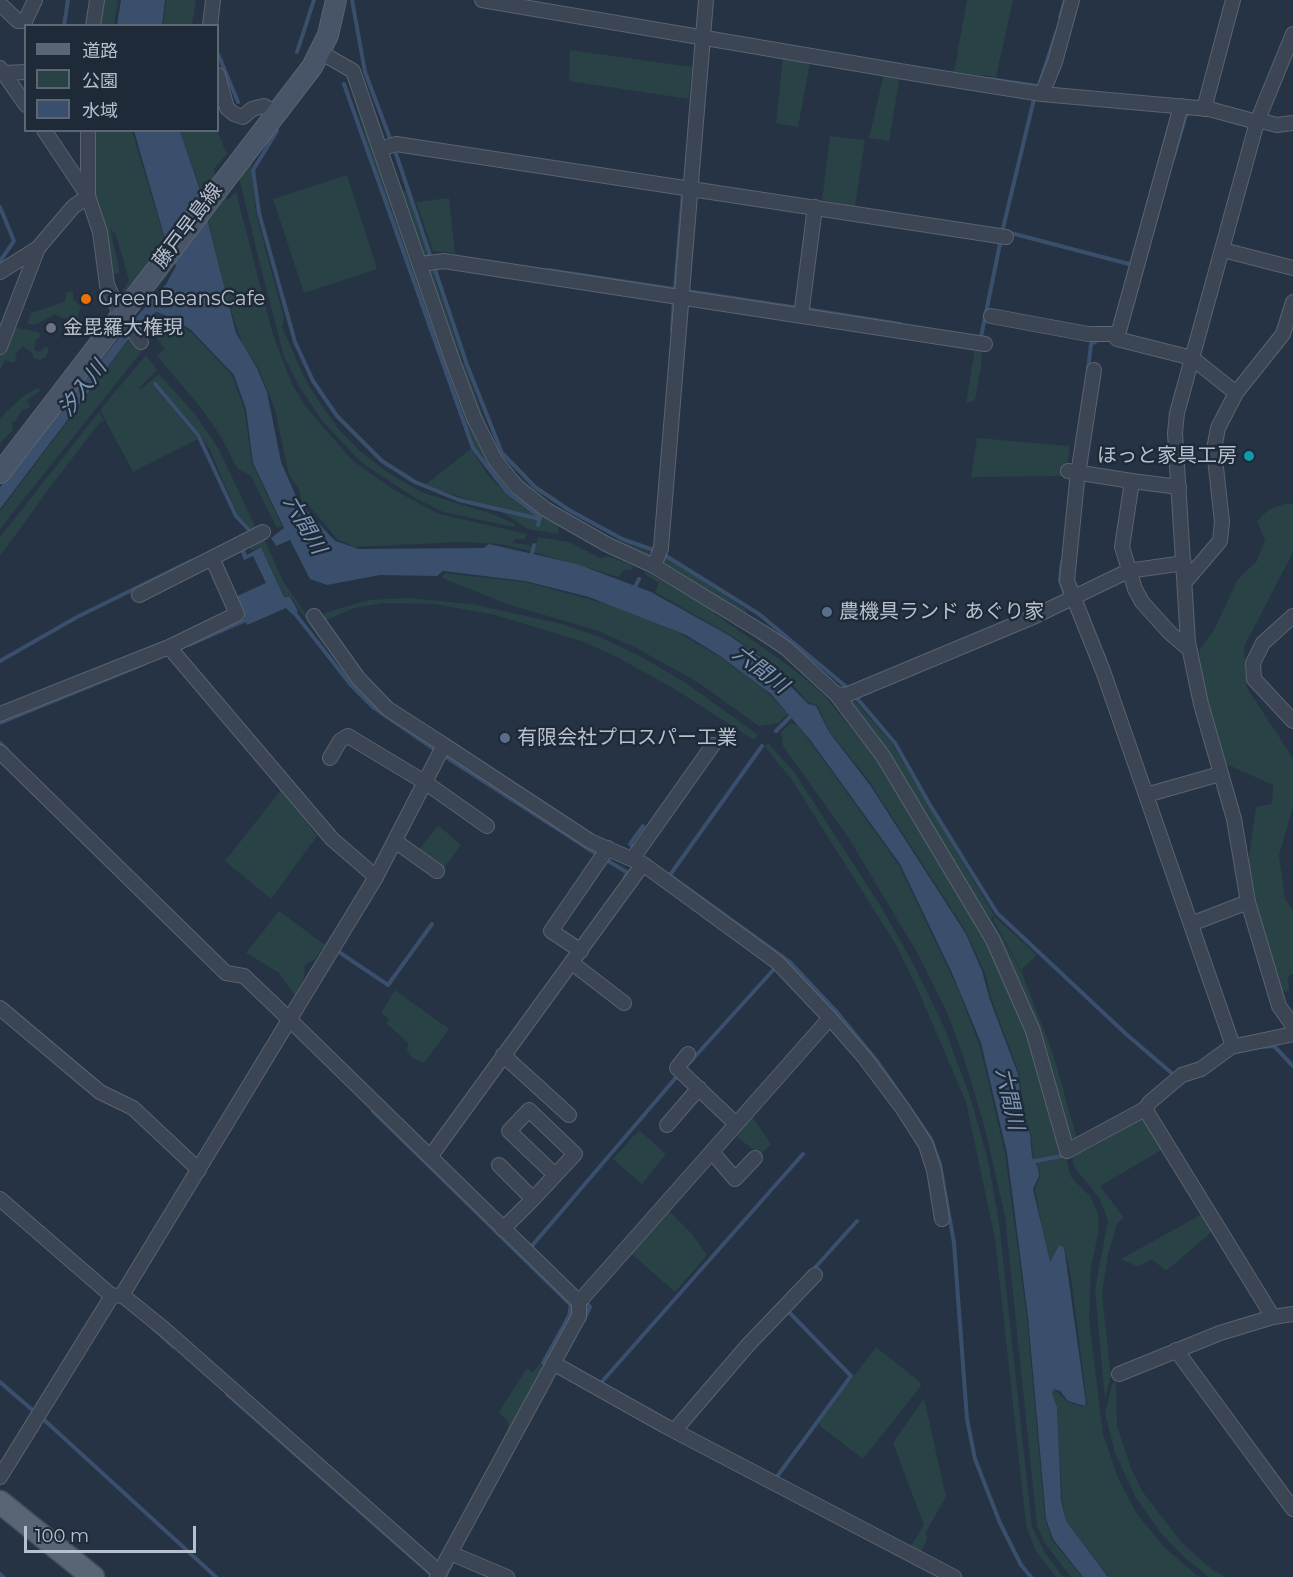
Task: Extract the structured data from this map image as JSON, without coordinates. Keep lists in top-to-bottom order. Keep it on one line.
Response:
{"streets":{"main road":["藤戸早島線"]},"water":["汐入川","六間川"],"places":["GreenBeansCafe","金毘羅大権現","ほっと家具工房","農機具ランド あぐり家","有限会社プロスパー工業"],"legend":["道路","公園","水域"],"scale_bar":"100 m"}
